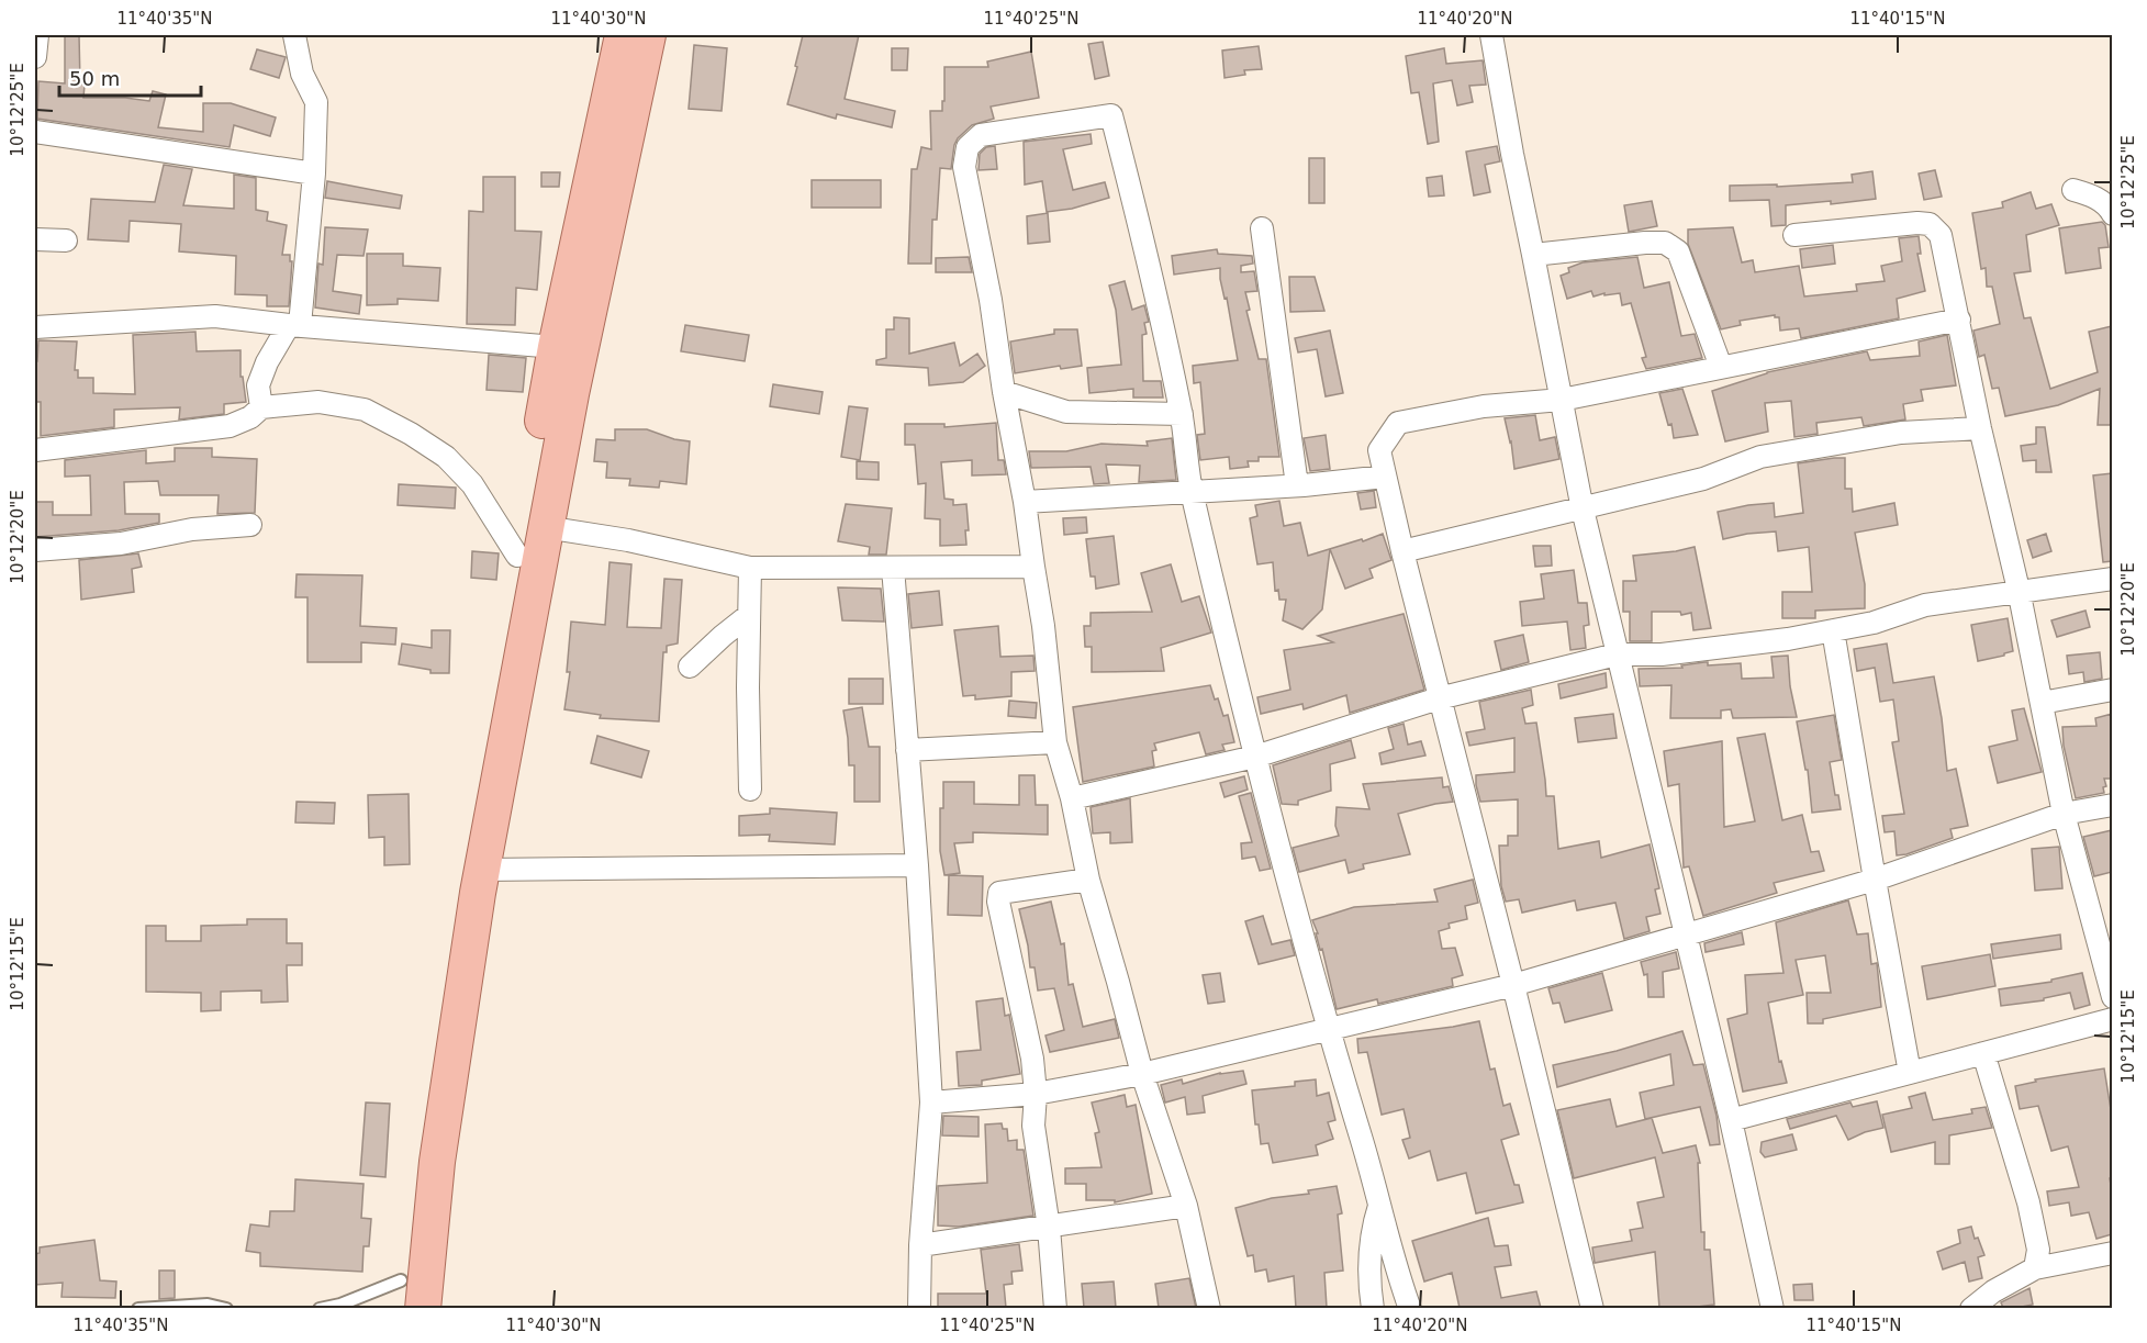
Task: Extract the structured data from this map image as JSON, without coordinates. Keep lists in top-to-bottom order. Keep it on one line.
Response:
{"scale_bar":"50 m","coordinates":["11°40'35\"N","11°40'30\"N","11°40'25\"N","11°40'20\"N","11°40'15\"N","10°12'25\"E","10°12'20\"E","10°12'15\"E"]}
